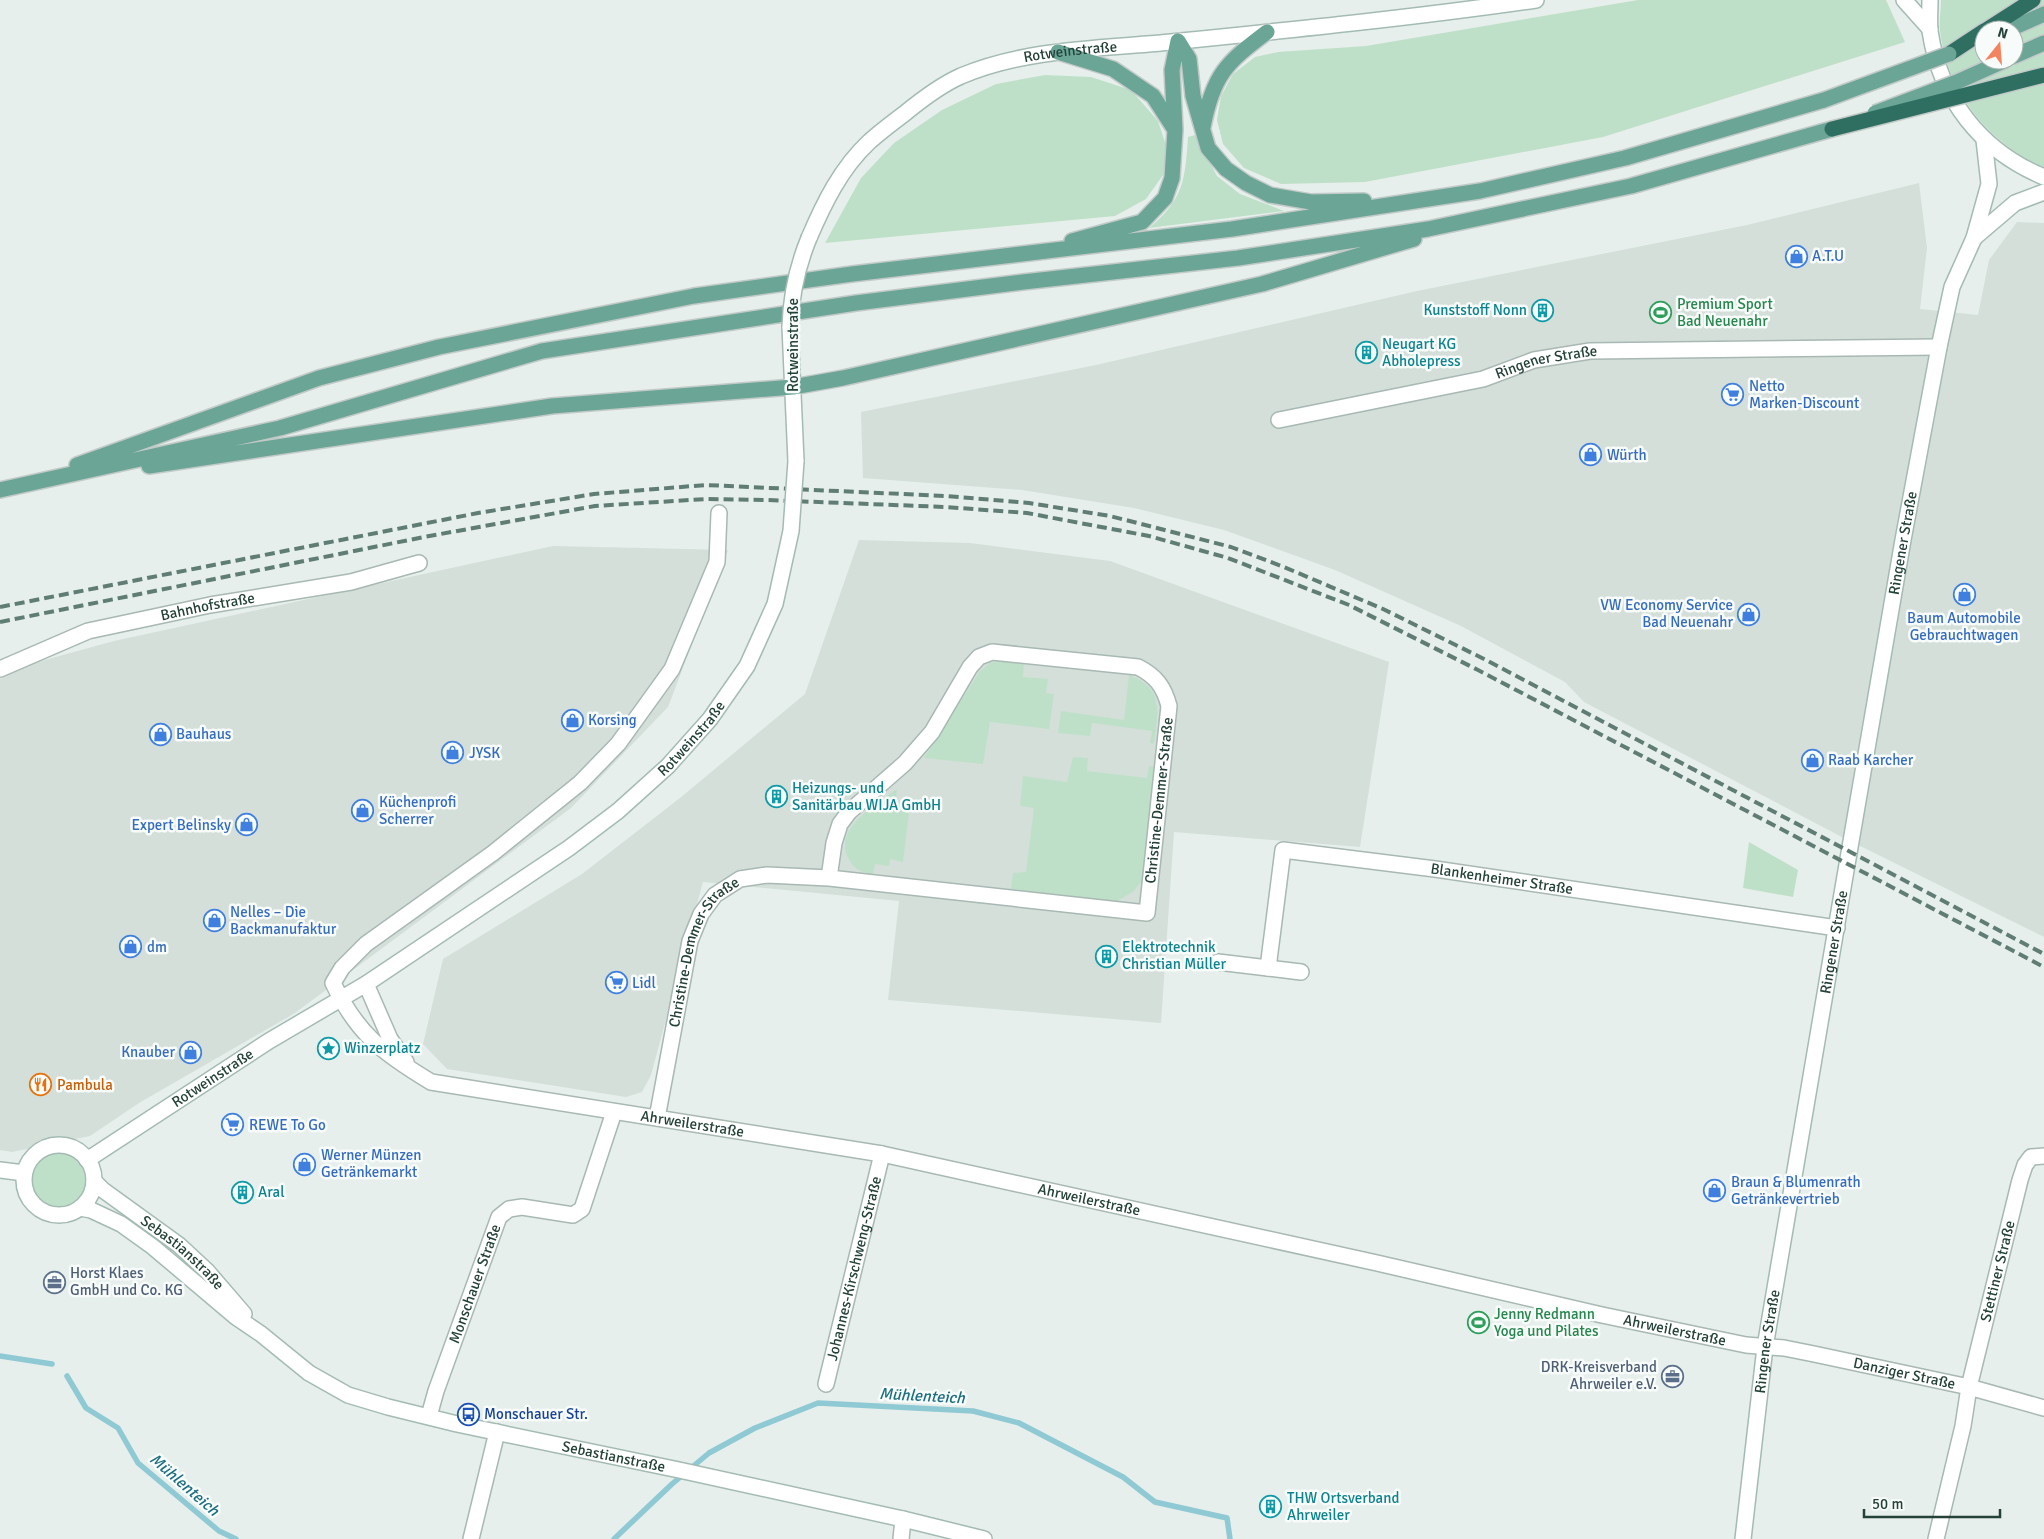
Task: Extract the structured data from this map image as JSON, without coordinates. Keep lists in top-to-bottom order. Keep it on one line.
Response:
{"streets":{"street":["Rotweinstraße","Ringener Straße","Bahnhofstraße","Christine-Demmer-Straße","Blankenheimer Straße","Ahrweilerstraße","Sebastianstraße","Johannes-Kirschweng-Straße","Stettiner Straße","Monschauer Straße","Danziger Straße"]},"crossings":[["Rotweinstraße","Ahrweilerstraße"],["Rotweinstraße","Sebastianstraße"],["Ringener Straße","Blankenheimer Straße"],["Ringener Straße","Ahrweilerstraße"],["Ringener Straße","Danziger Straße"],["Christine-Demmer-Straße","Ahrweilerstraße"],["Ahrweilerstraße","Johannes-Kirschweng-Straße"],["Ahrweilerstraße","Monschauer Straße"],["Ahrweilerstraße","Danziger Straße"],["Sebastianstraße","Monschauer Straße"],["Stettiner Straße","Danziger Straße"]],"water":["Mühlenteich"],"places":{"shop":["A.T.U","Würth","Baum Automobile Gebrauchtwagen","VW Economy Service Bad Neuenahr","Korsing","Bauhaus","JYSK","Raab Karcher","Küchenprofi Scherrer","Expert Belinsky","Nelles – Die Backmanufaktur","dm","Knauber","Werner Münzen Getränkemarkt","Braun & Blumenrath Getränkevertrieb"],"building":["Kunststoff Nonn","Neugart KG Abholepress","Heizungs- und Sanitärbau WIJA GmbH","Elektrotechnik Christian Müller","Aral","THW Ortsverband Ahrweiler"],"sports":["Premium Sport Bad Neuenahr","Jenny Redmann Yoga und Pilates"],"supermarket":["Netto Marken-Discount","Lidl","REWE To Go"],"place":["Winzerplatz"],"restaurant":["Pambula"],"office":["Horst Klaes GmbH und Co. KG","DRK-Kreisverband Ahrweiler e.V."],"bus stop":["Monschauer Str."]},"scale_bar":"50 m","north":"top"}
